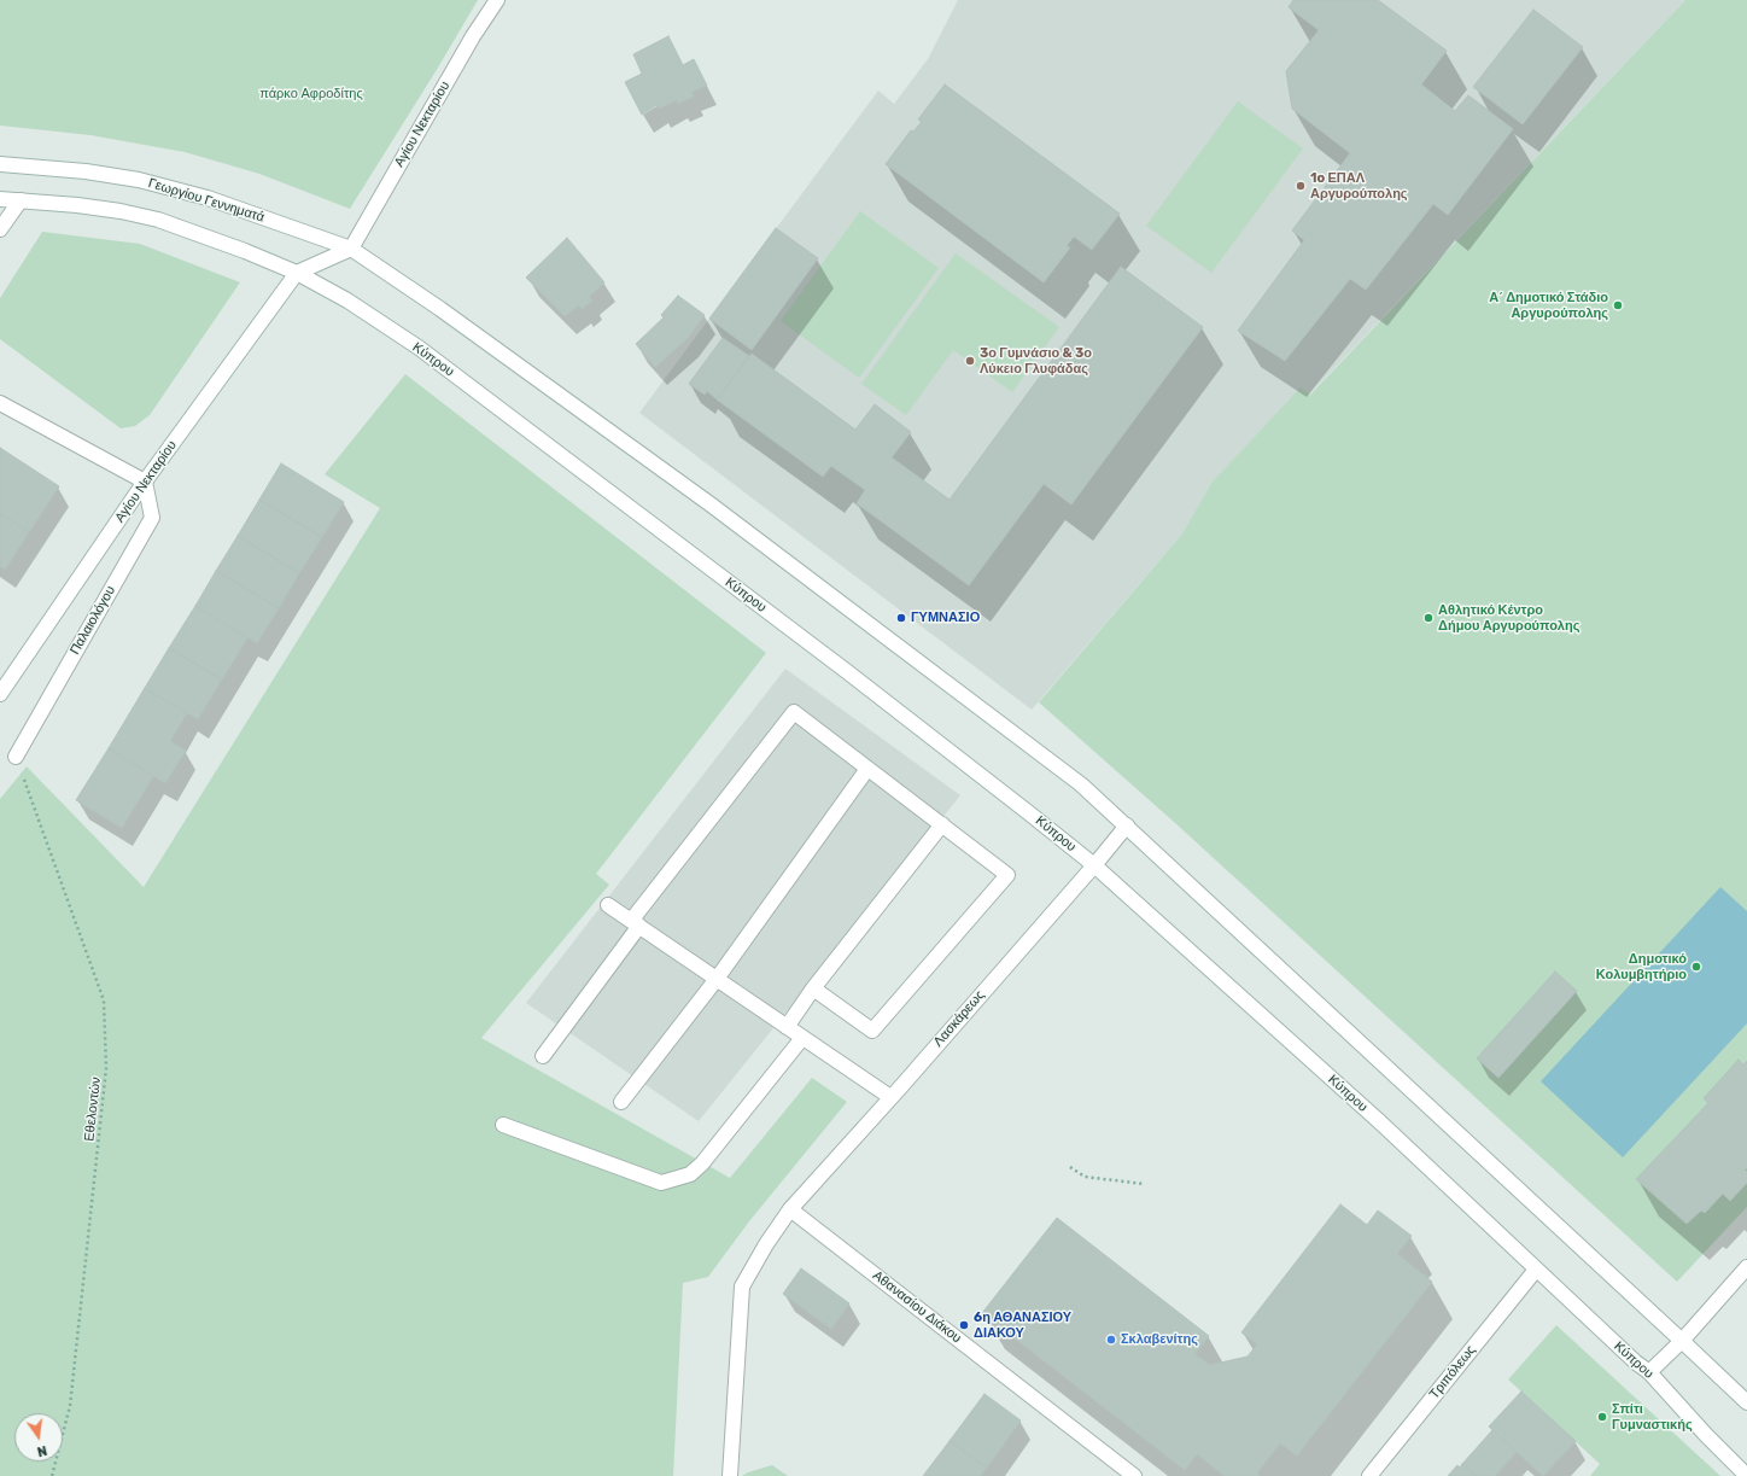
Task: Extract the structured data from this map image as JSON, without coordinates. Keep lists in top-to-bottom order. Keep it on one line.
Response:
{"streets":{"main road":["Αγίου Νεκταρίου","Γεωργίου Γεννηματά","Κύπρου","Παλαιολόγου","Λασκάρεως","Αθανασίου Διάκου","Τριπόλεως"],"path":["Εθελοντών"]},"crossings":[["Αγίου Νεκταρίου","Γεωργίου Γεννηματά"],["Αγίου Νεκταρίου","Κύπρου"],["Αγίου Νεκταρίου","Παλαιολόγου"],["Κύπρου","Λασκάρεως"],["Κύπρου","Τριπόλεως"],["Παλαιολόγου","Εθελοντών"],["Λασκάρεως","Αθανασίου Διάκου"]],"parks":["πάρκο Αφροδίτης"],"places":["1o ΕΠΑΛ Αργυρούπολης","Α΄ Δημοτικό Στάδιο Αργυρούπολης","3ο Γυμνάσιο & 3ο Λύκειο Γλυφάδας","ΓΥΜΝΑΣΙΟ","Αθλητικό Κέντρο Δήμου Αργυρούπολης","Δημοτικό Κολυμβητήριο","6η ΑΘΑΝΑΣΙΟΥ ΔΙΑΚΟΥ","Σκλαβενίτης","Σπίτι Γυμναστικής"],"north":"bottom"}
